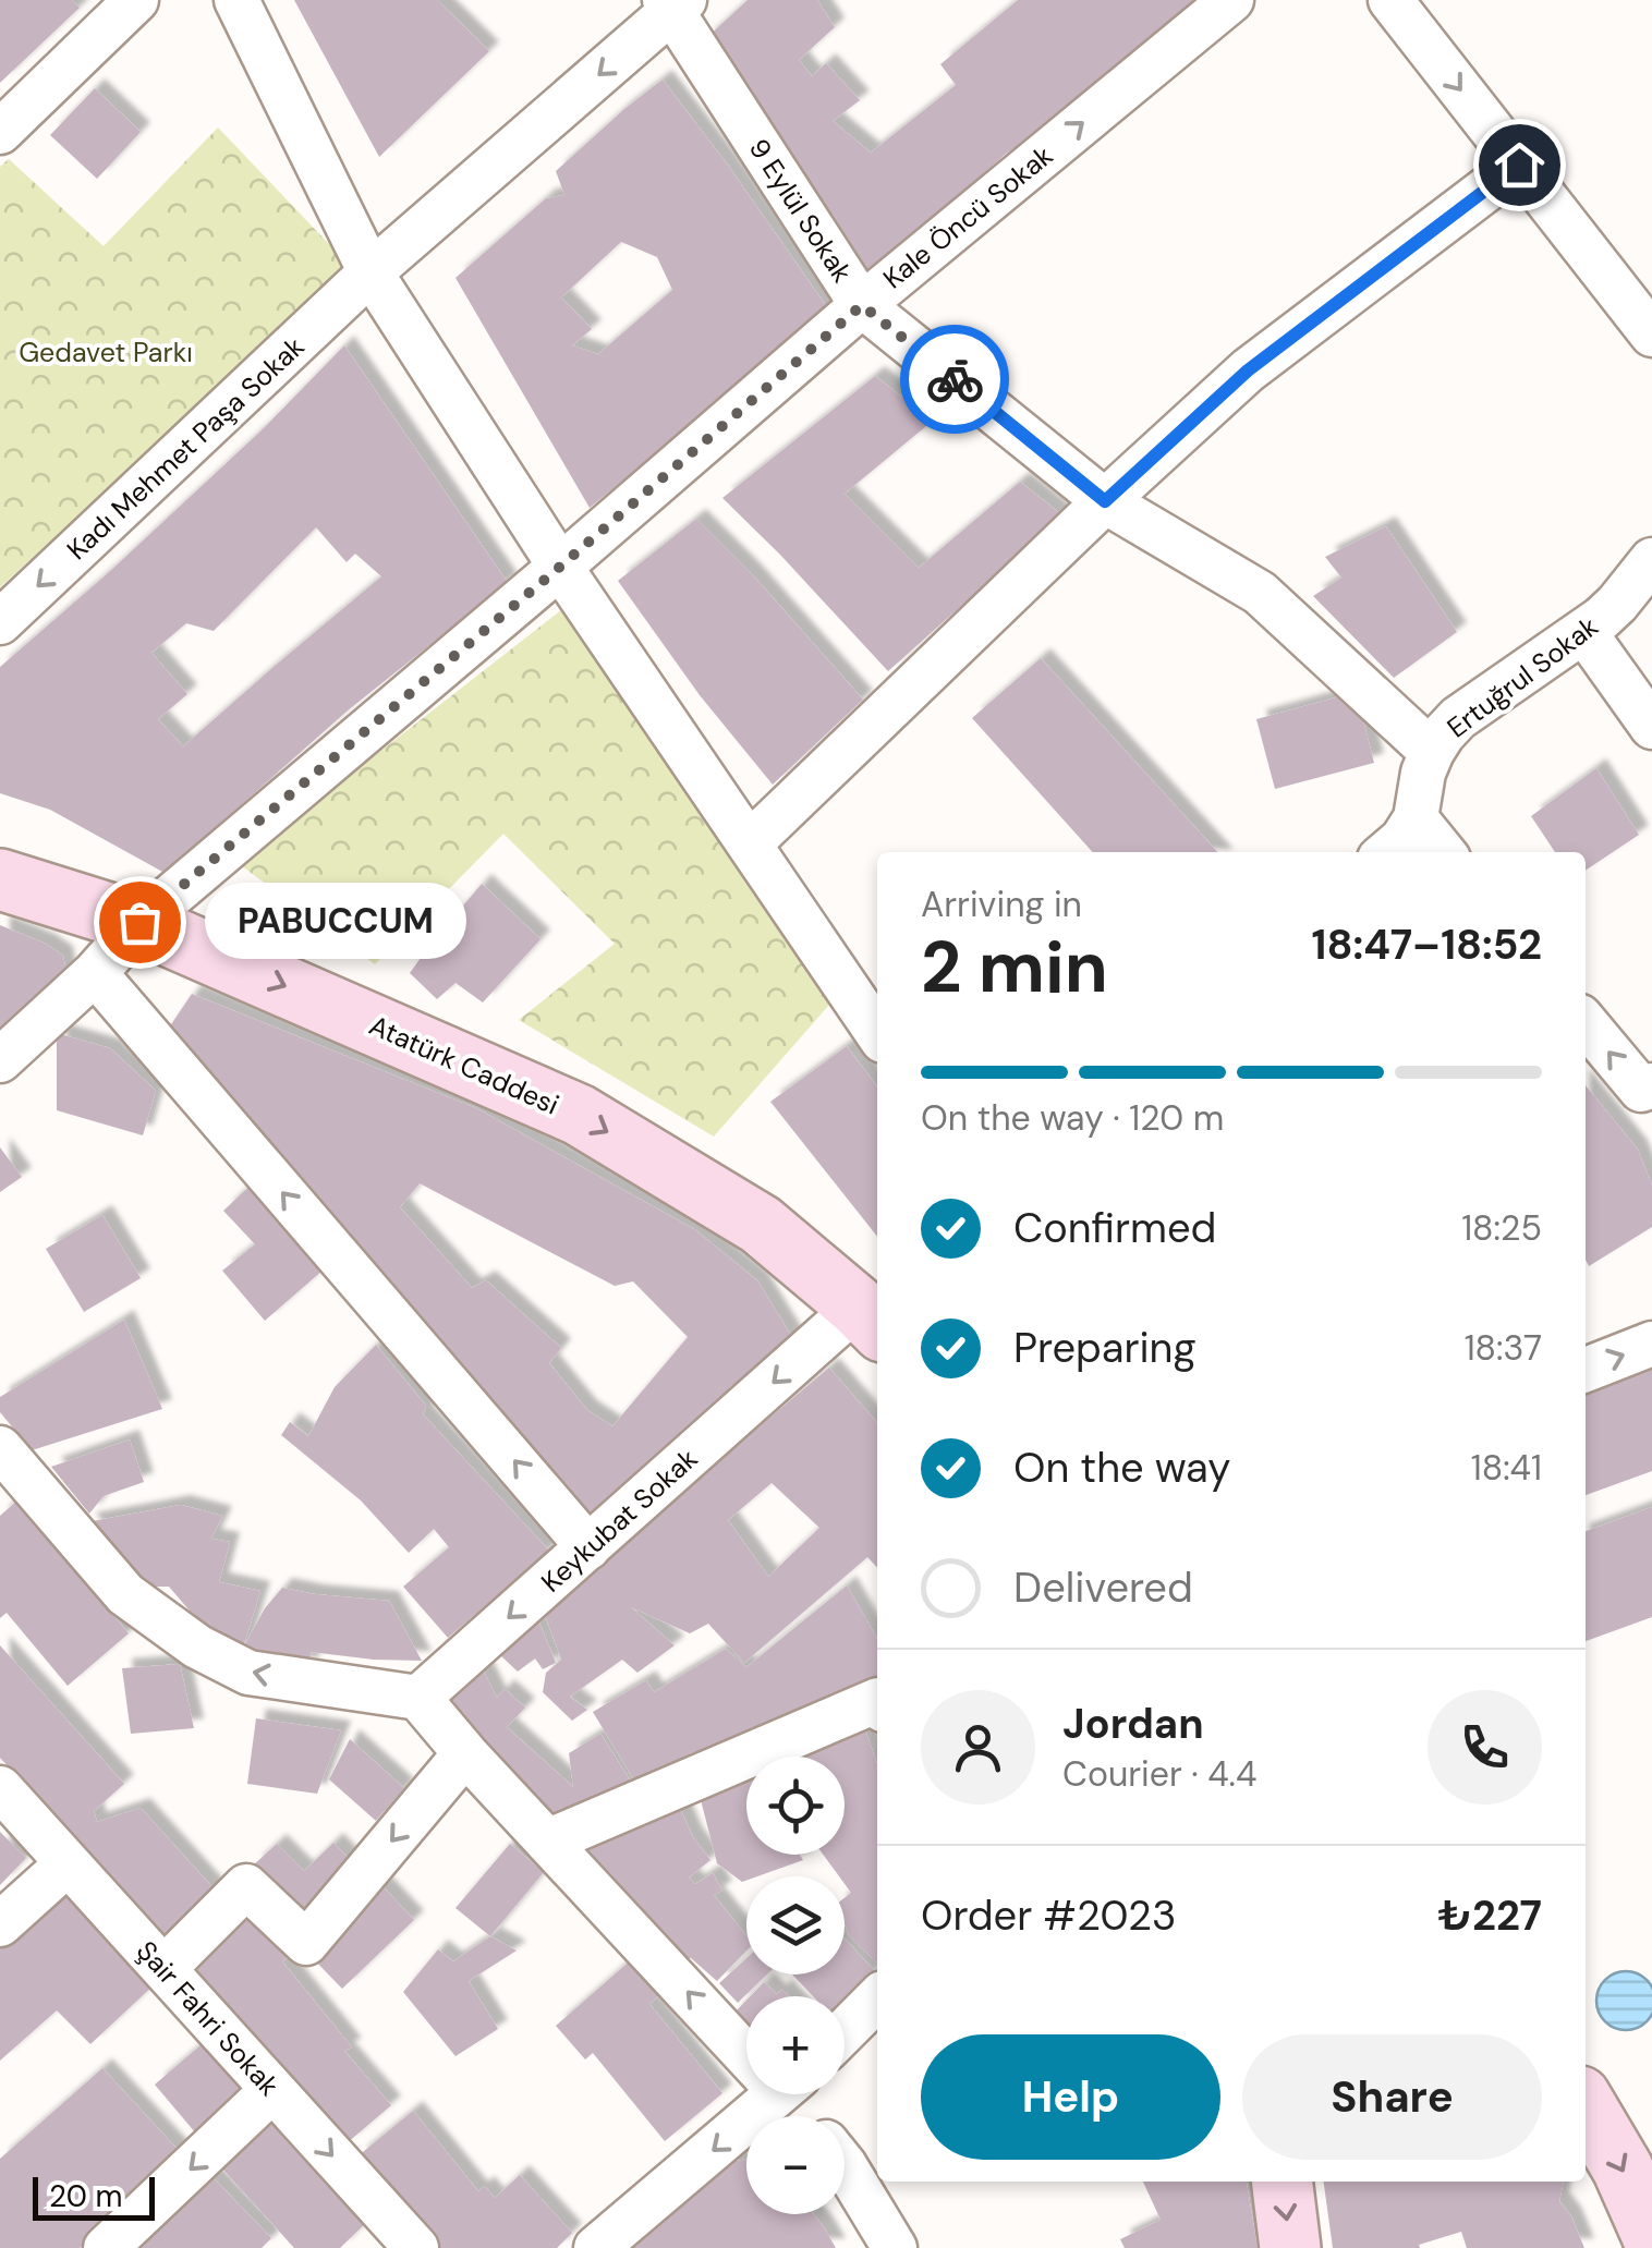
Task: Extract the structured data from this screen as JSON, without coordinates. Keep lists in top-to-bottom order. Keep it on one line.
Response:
{"streets":{"main road":["Atatürk Caddesi"],"street":["9 Eylül Sokak","Kale Öncü Sokak","Kadı Mehmet Paşa Sokak","Ertuğrul Sokak","Keykubat Sokak","Şair Fahri Sokak"]},"crossings":[["9 Eylül Sokak","Kale Öncü Sokak"],["9 Eylül Sokak","Kadı Mehmet Paşa Sokak"],["9 Eylül Sokak","Ertuğrul Sokak"],["Kale Öncü Sokak","Atatürk Caddesi"],["Atatürk Caddesi","Keykubat Sokak"]],"one_way":["Kadı Mehmet Paşa Sokak","Atatürk Caddesi"],"parks":["Gedavet Parkı"],"places":["PABUCCUM"],"scale_bar":"20 m","page":{"heading":["2 min","Arriving in","18:47–18:52"],"panel":["Jordan","Courier · 4.4","Order #2023","₺227"],"bubble":"PABUCCUM","bar":"On the way · 120 m","list":[["Confirmed","18:25"],["Preparing","18:37"],["On the way","18:41"],"Delivered"],"map_buttons":["+","−"],"buttons":["Help","Share"],"scale":"20 m"}}
